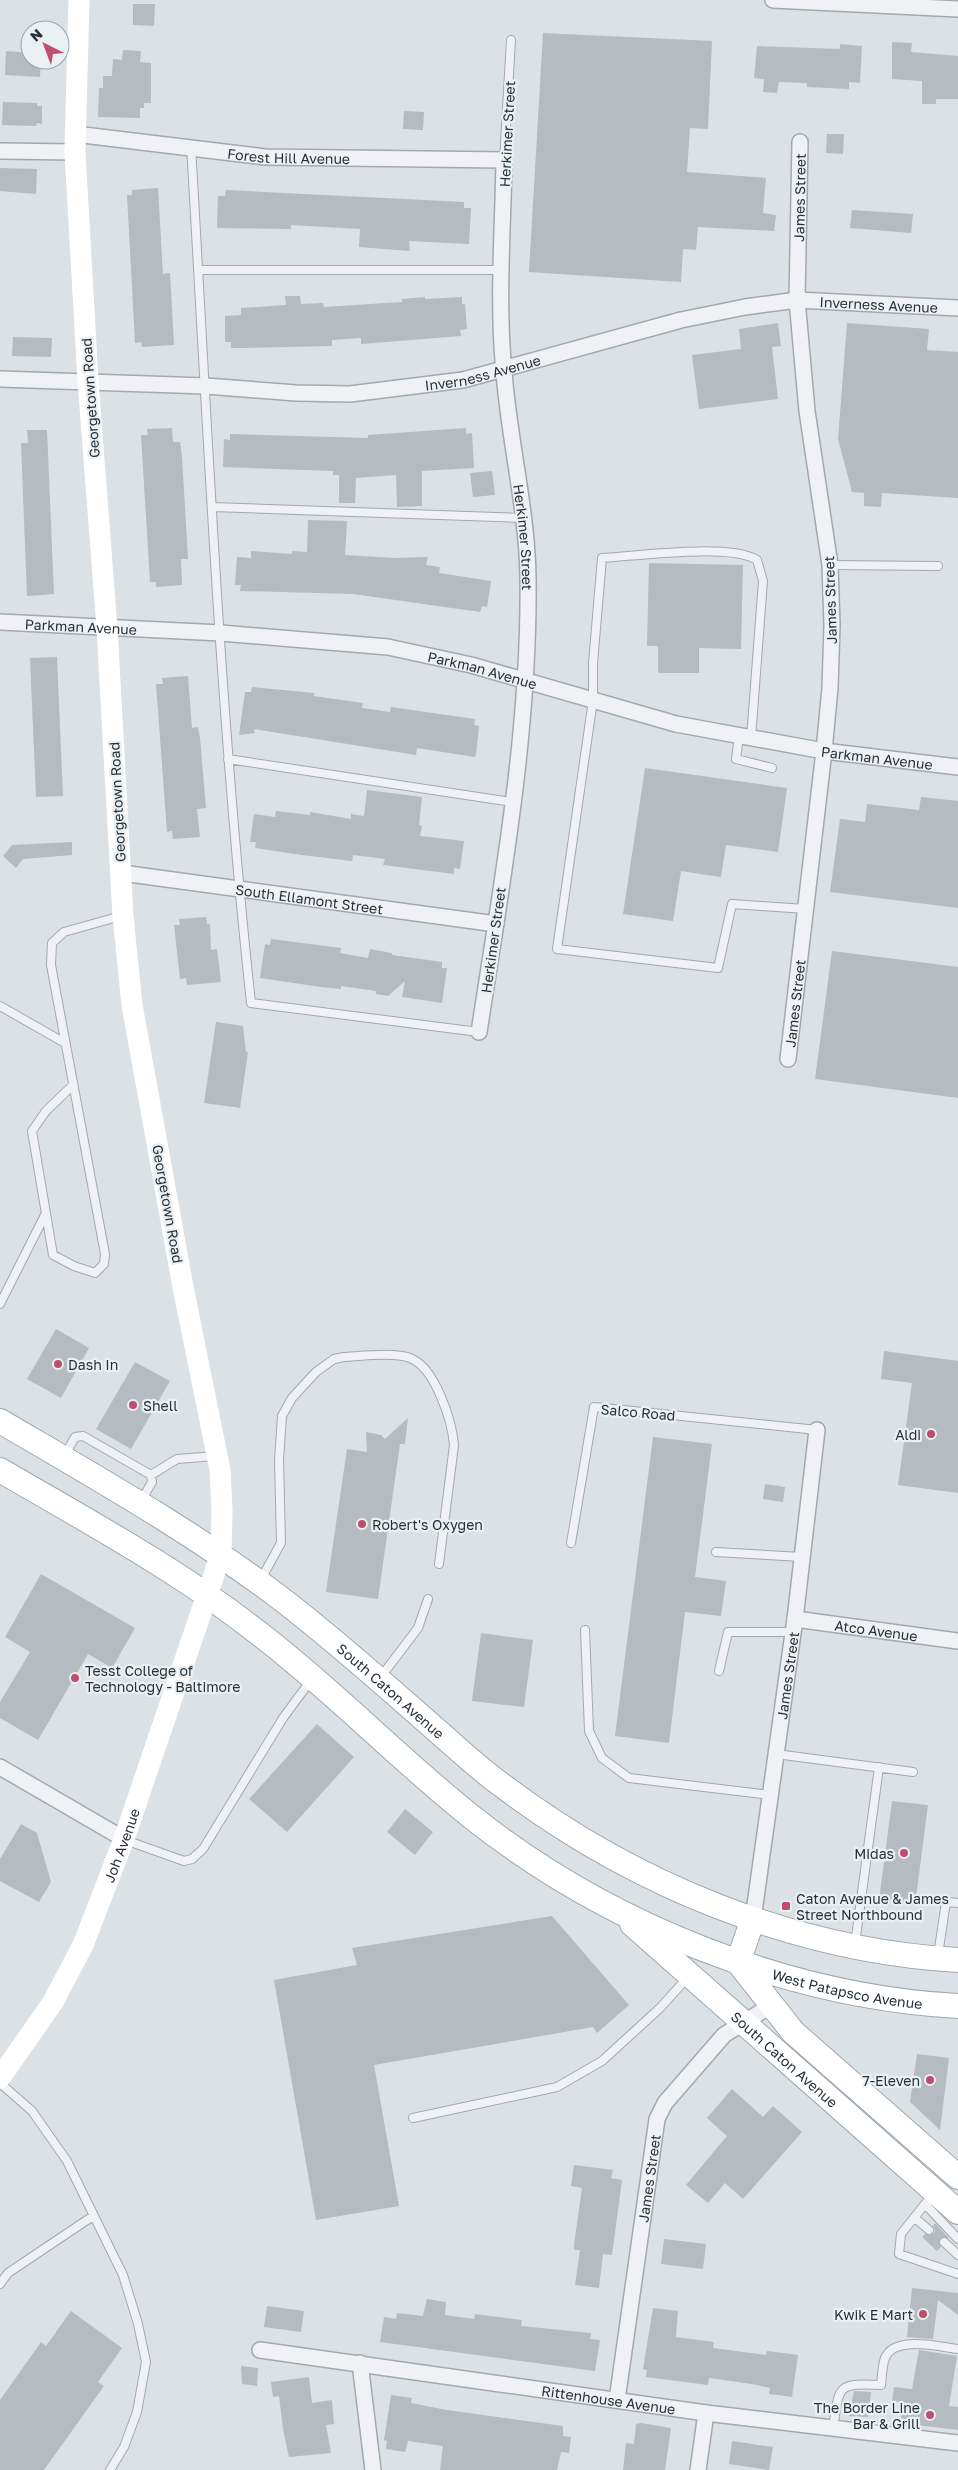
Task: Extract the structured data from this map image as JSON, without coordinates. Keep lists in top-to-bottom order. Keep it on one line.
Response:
{"streets":{"main road":["South Caton Avenue","West Patapsco Avenue"],"street":["Herkimer Street","Forest Hill Avenue","James Street","Inverness Avenue","Georgetown Road","Parkman Avenue","South Ellamont Street","Atco Avenue","Joh Avenue","Rittenhouse Avenue"],"lane":["Salco Road"]},"crossings":[["Herkimer Street","Forest Hill Avenue"],["Herkimer Street","Inverness Avenue"],["Herkimer Street","Parkman Avenue"],["Herkimer Street","South Ellamont Street"],["Forest Hill Avenue","Georgetown Road"],["James Street","Inverness Avenue"],["James Street","Parkman Avenue"],["James Street","Salco Road"],["James Street","Atco Avenue"],["James Street","South Caton Avenue"],["James Street","Rittenhouse Avenue"],["Inverness Avenue","Georgetown Road"],["Georgetown Road","Parkman Avenue"],["Georgetown Road","South Ellamont Street"],["Georgetown Road","South Caton Avenue"],["Georgetown Road","Joh Avenue"],["South Caton Avenue","Joh Avenue"],["South Caton Avenue","West Patapsco Avenue"]],"places":{"other":["Dash In","Shell","Aldi","Robert's Oxygen","Tesst College of Technology - Baltimore","Midas","7-Eleven","Kwik E Mart","The Border Line Bar & Grill"],"transit":["Caton Avenue & James Street Northbound"]},"north":"top left"}
